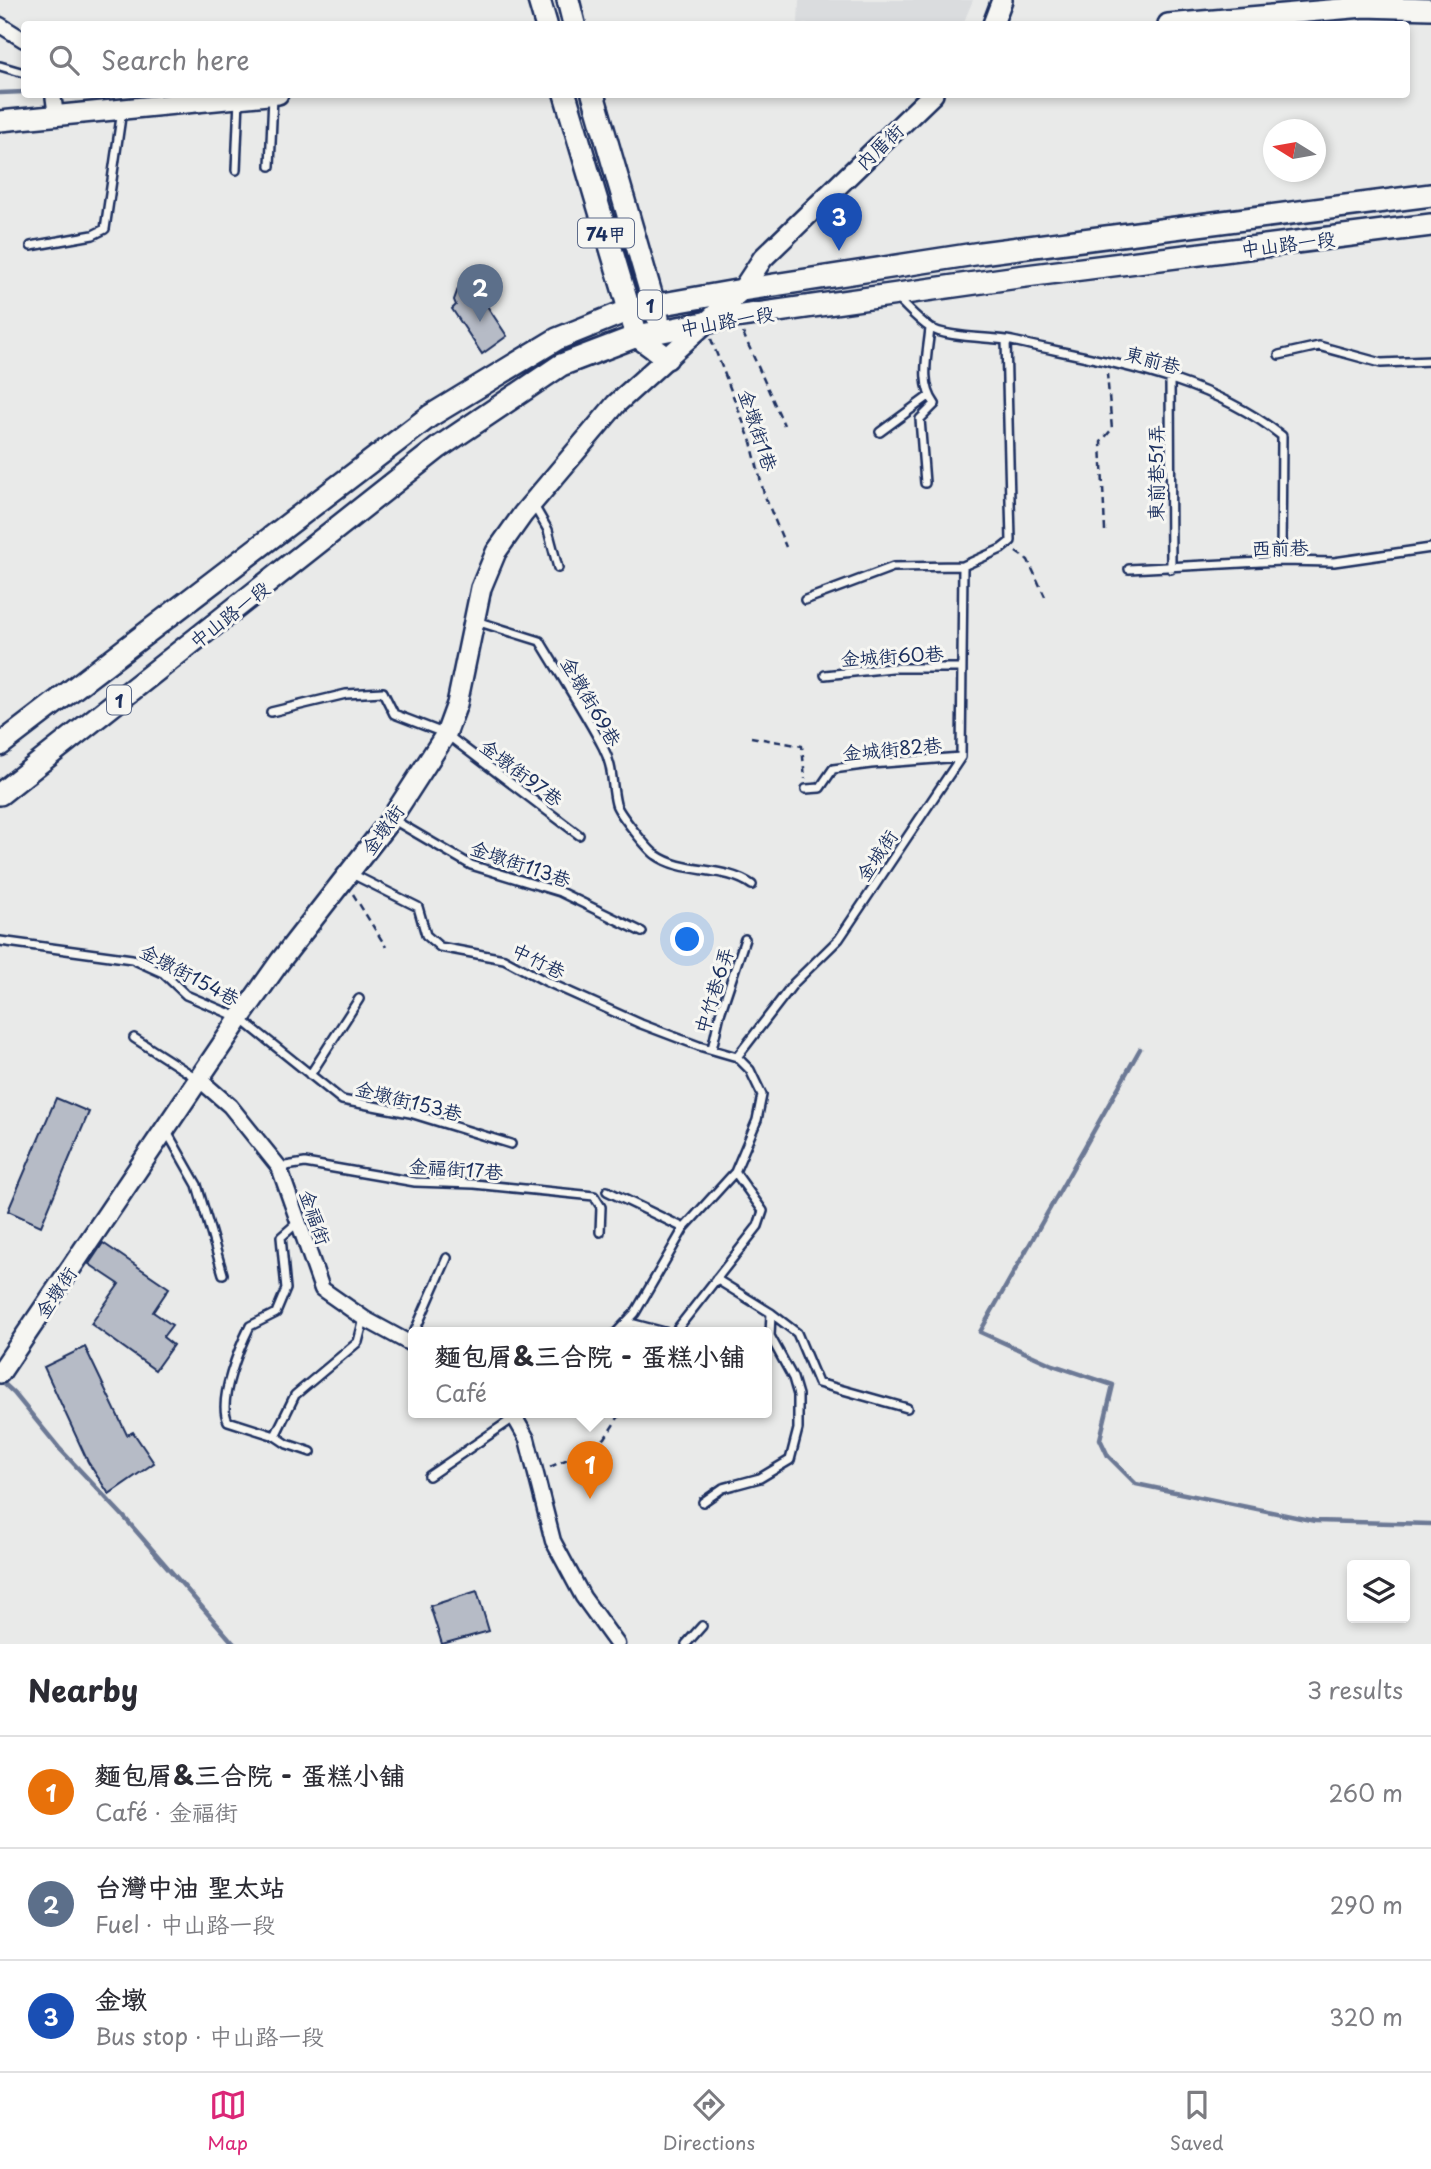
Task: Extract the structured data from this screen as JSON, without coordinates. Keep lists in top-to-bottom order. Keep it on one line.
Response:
{"streets":{"main road":["74甲","中山路一段","1"],"street":["內厝街","金墩街","金福街"],"lane":["東前巷","東前巷51弄","西前巷","金城街60巷","金墩街69巷","金城街82巷","金墩街97巷","金城街","金墩街113巷","中竹巷","金墩街154巷","中竹巷6弄","金墩街153巷","金福街17巷"],"path":["金墩街1巷"]},"crossings":[["內厝街","中山路一段"],["內厝街","金墩街"],["74甲","中山路一段"],["74甲","金墩街"],["中山路一段","金墩街1巷"],["中山路一段","金墩街"],["東前巷","東前巷51弄"],["東前巷","西前巷"],["金墩街1巷","金墩街"],["東前巷51弄","西前巷"],["金墩街69巷","金墩街"],["金城街82巷","金城街"],["金墩街97巷","金墩街"],["金墩街","金墩街113巷"],["金墩街","中竹巷"],["金墩街","金墩街154巷"],["金墩街","金墩街153巷"],["金墩街","金福街"],["金城街","中竹巷"],["中竹巷","中竹巷6弄"],["金墩街154巷","金墩街153巷"],["金福街17巷","金福街"]],"north":"left","page":{"search":"Search here","pins":["3","2","1"],"popup":["麵包屑&三合院 - 蛋糕小舖","Café"],"heading":["Nearby","3 results"],"list":[{"mark":"1","name":"麵包屑&三合院 - 蛋糕小舖","note":"Café · 金福街","value":"260 m"},{"mark":"2","name":"台灣中油 聖太站","note":"Fuel · 中山路一段","value":"290 m"},{"mark":"3","name":"金墩","note":"Bus stop · 中山路一段","value":"320 m"}],"nav":["Map","Directions","Saved"]}}
